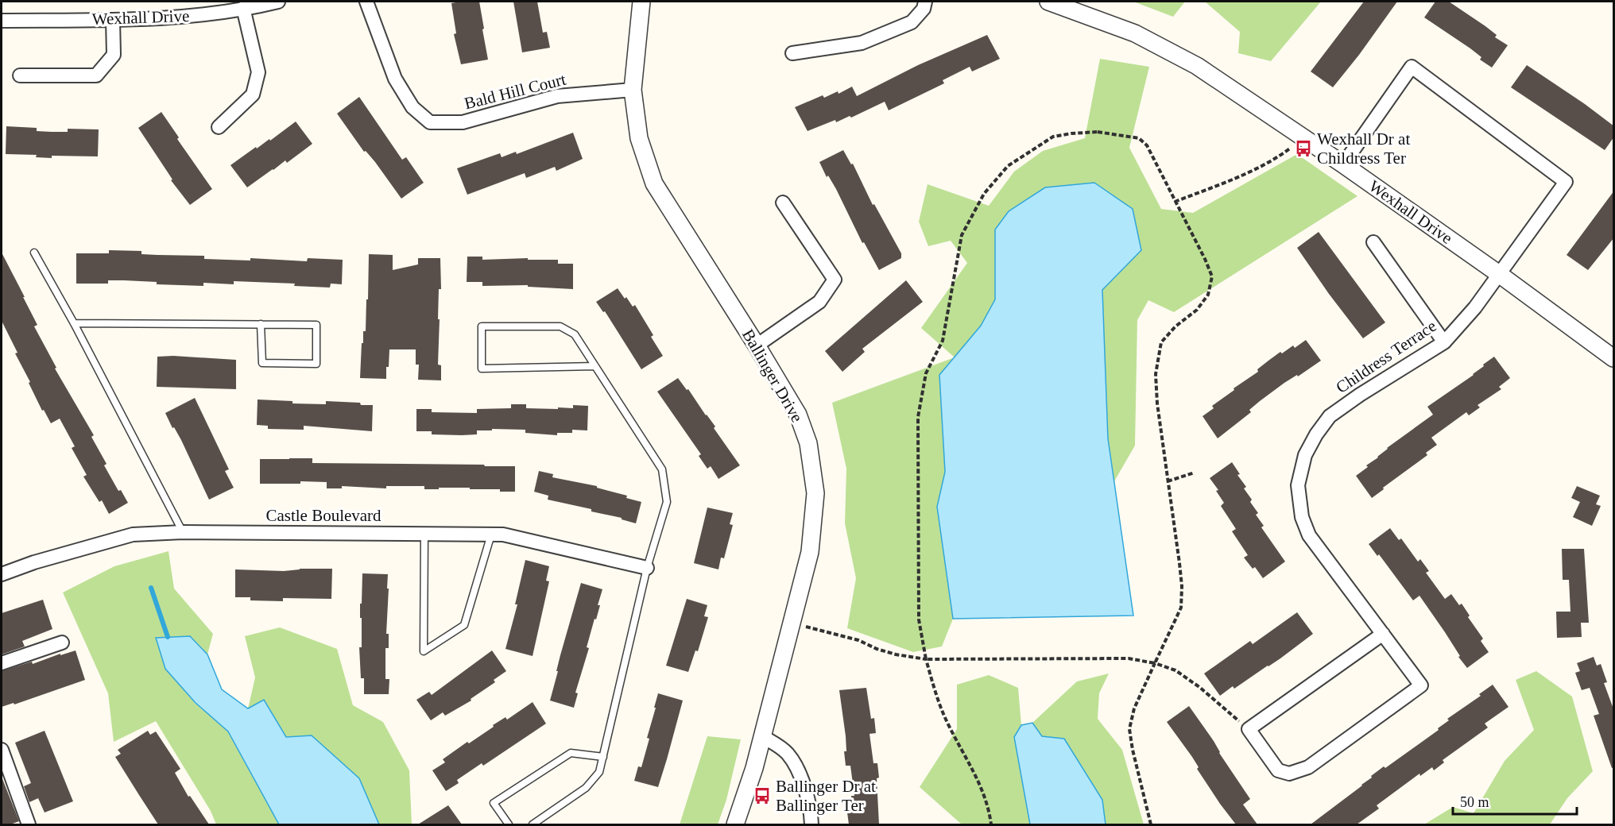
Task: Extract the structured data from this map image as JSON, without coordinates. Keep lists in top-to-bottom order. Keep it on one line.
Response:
{"streets":{"street":["Wexhall Drive","Bald Hill Court","Childress Terrace","Ballinger Drive","Castle Boulevard"]},"crossings":[["Wexhall Drive","Childress Terrace"],["Bald Hill Court","Ballinger Drive"]],"places":{"bus stop":["Wexhall Dr at Childress Ter","Ballinger Dr at Ballinger Ter"]},"scale_bar":"50 m"}
